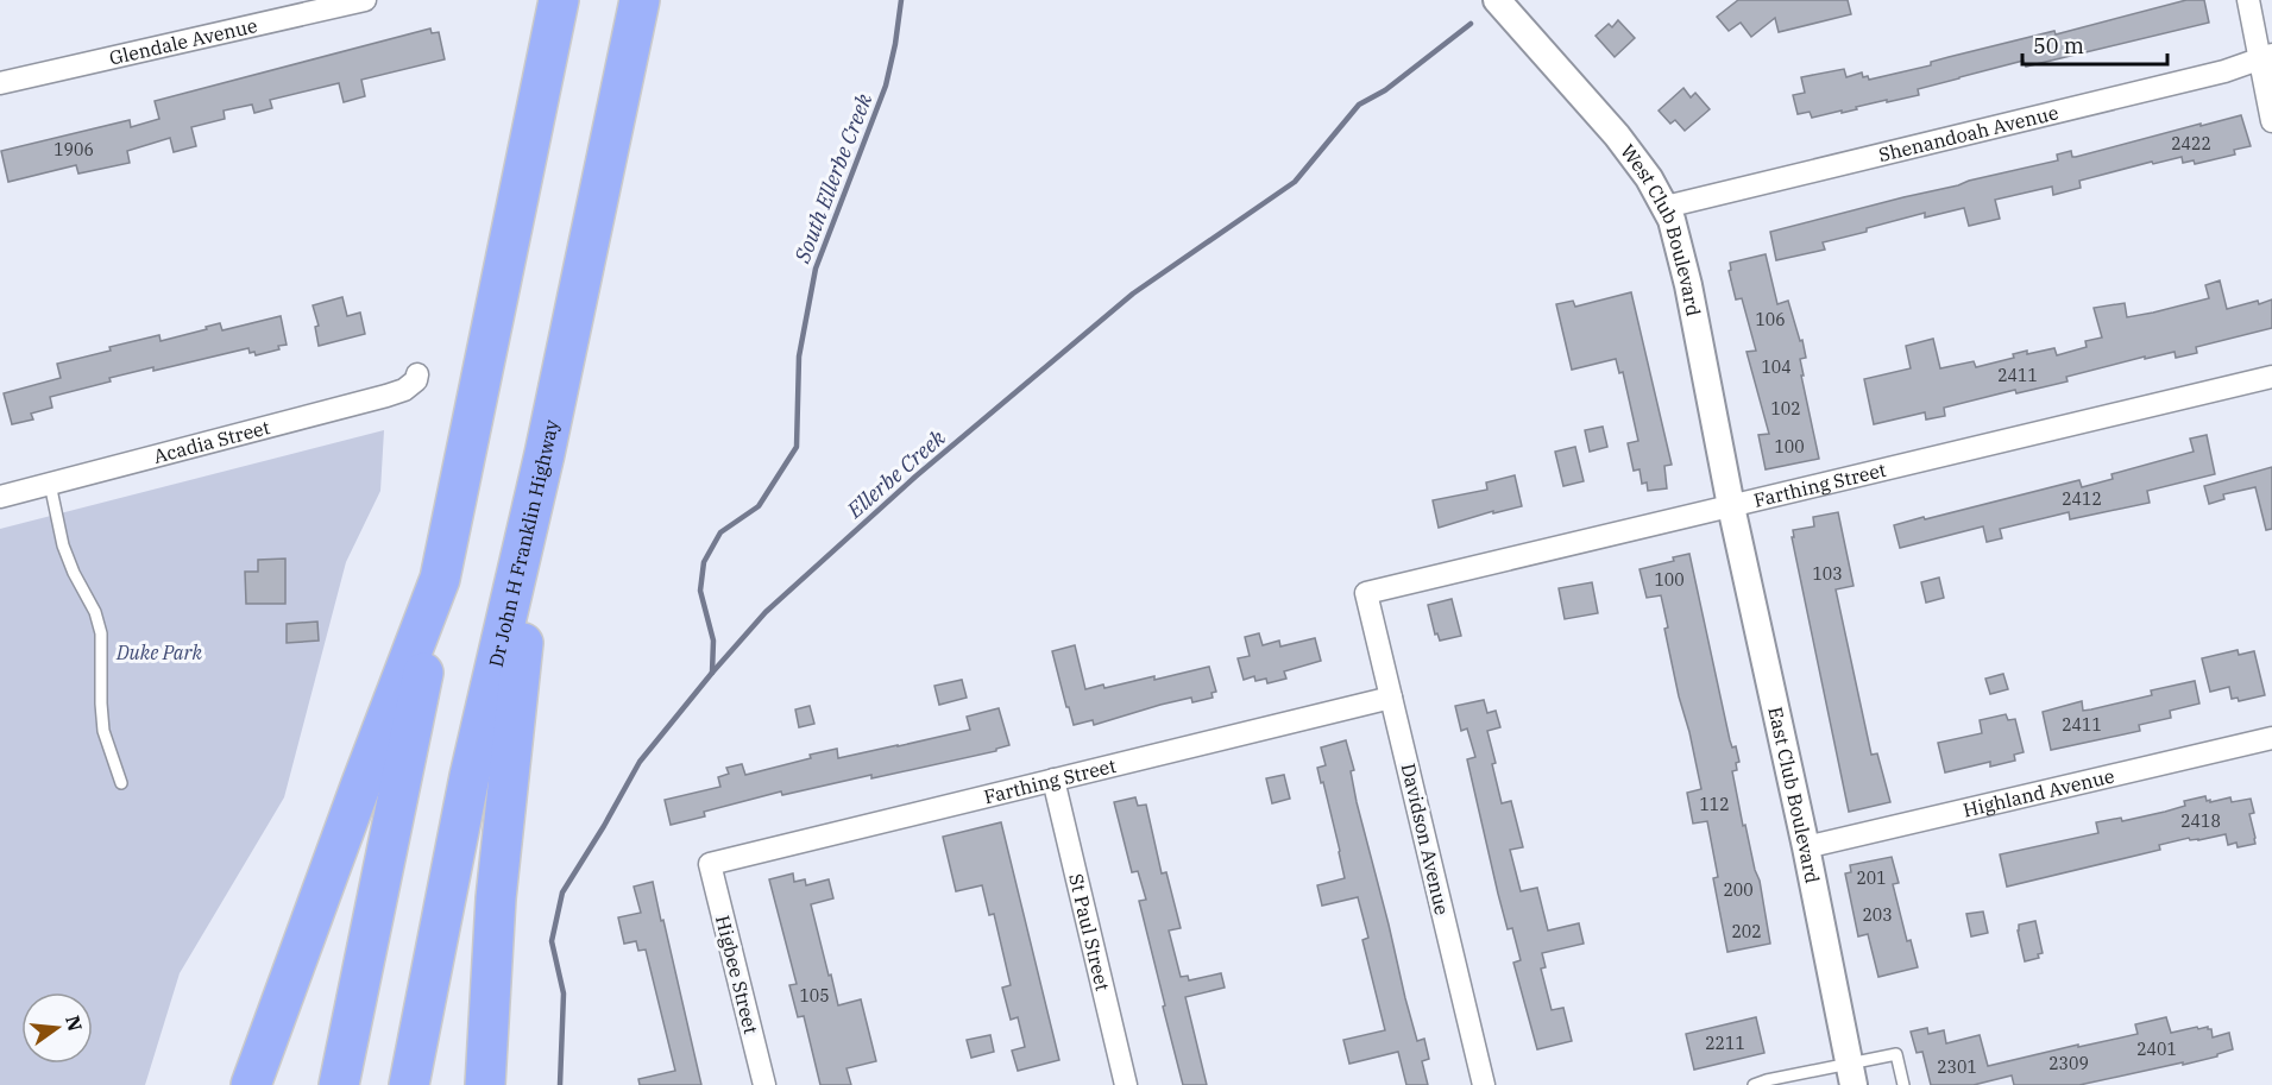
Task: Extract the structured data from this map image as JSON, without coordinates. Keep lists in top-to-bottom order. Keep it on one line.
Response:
{"streets":{"highway":["Dr John H Franklin Highway"],"street":["Glendale Avenue","Shenandoah Avenue","West Club Boulevard","Acadia Street","Farthing Street","Highland Avenue","East Club Boulevard","Davidson Avenue","St Paul Street","Higbee Street"]},"crossings":[["Shenandoah Avenue","West Club Boulevard"],["West Club Boulevard","Farthing Street"],["West Club Boulevard","East Club Boulevard"],["Farthing Street","East Club Boulevard"],["Farthing Street","Davidson Avenue"],["Farthing Street","St Paul Street"],["Farthing Street","Higbee Street"],["Highland Avenue","East Club Boulevard"]],"water":["South Ellerbe Creek","Ellerbe Creek"],"parks":["Duke Park"],"house_numbers":["2422","1906","106","104","2411","102","100","2412","103","100","2411","112","2418","201","200","203","202","105","2211","2401","2309","2301"],"scale_bar":"50 m","north":"right"}
